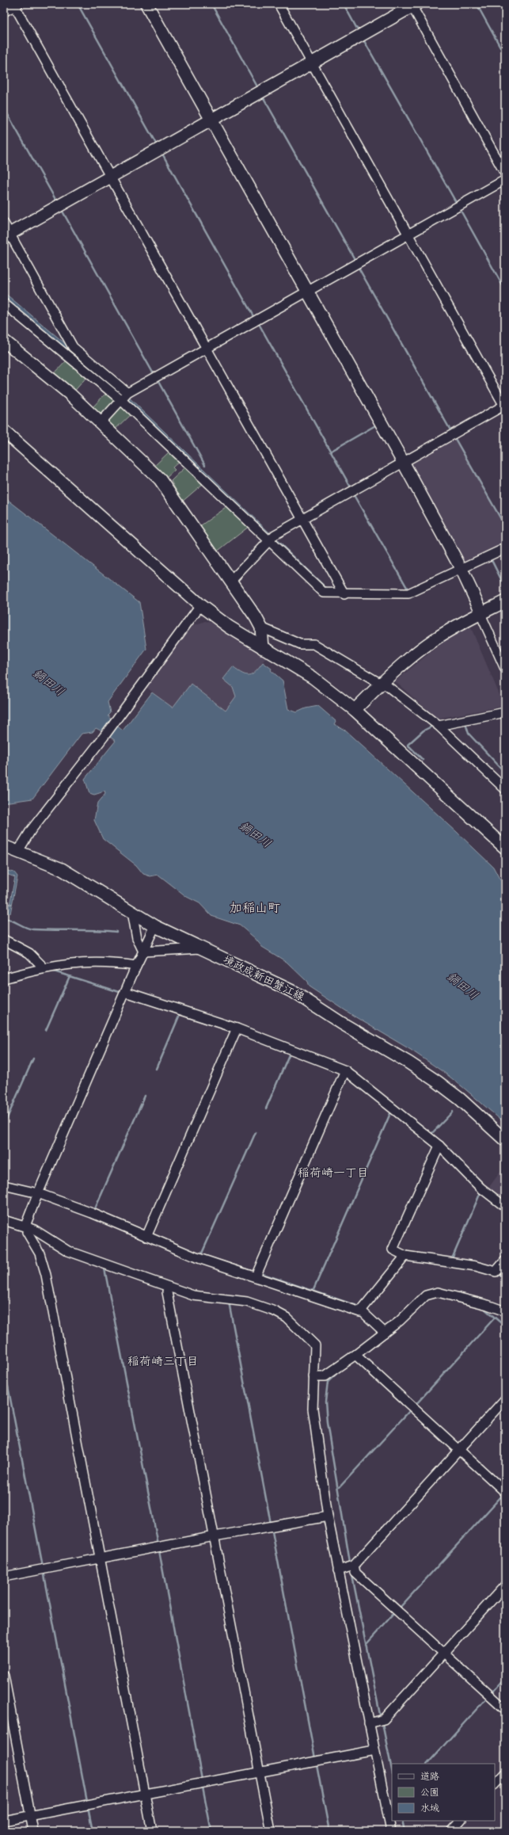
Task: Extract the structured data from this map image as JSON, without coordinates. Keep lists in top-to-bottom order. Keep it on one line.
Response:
{"streets":{"street":["境政成新田蟹江線"]},"districts":["加稲山町","稲荷崎一丁目","稲荷崎三丁目"],"water":["鍋田川"],"legend":["道路","公園","水域"]}
